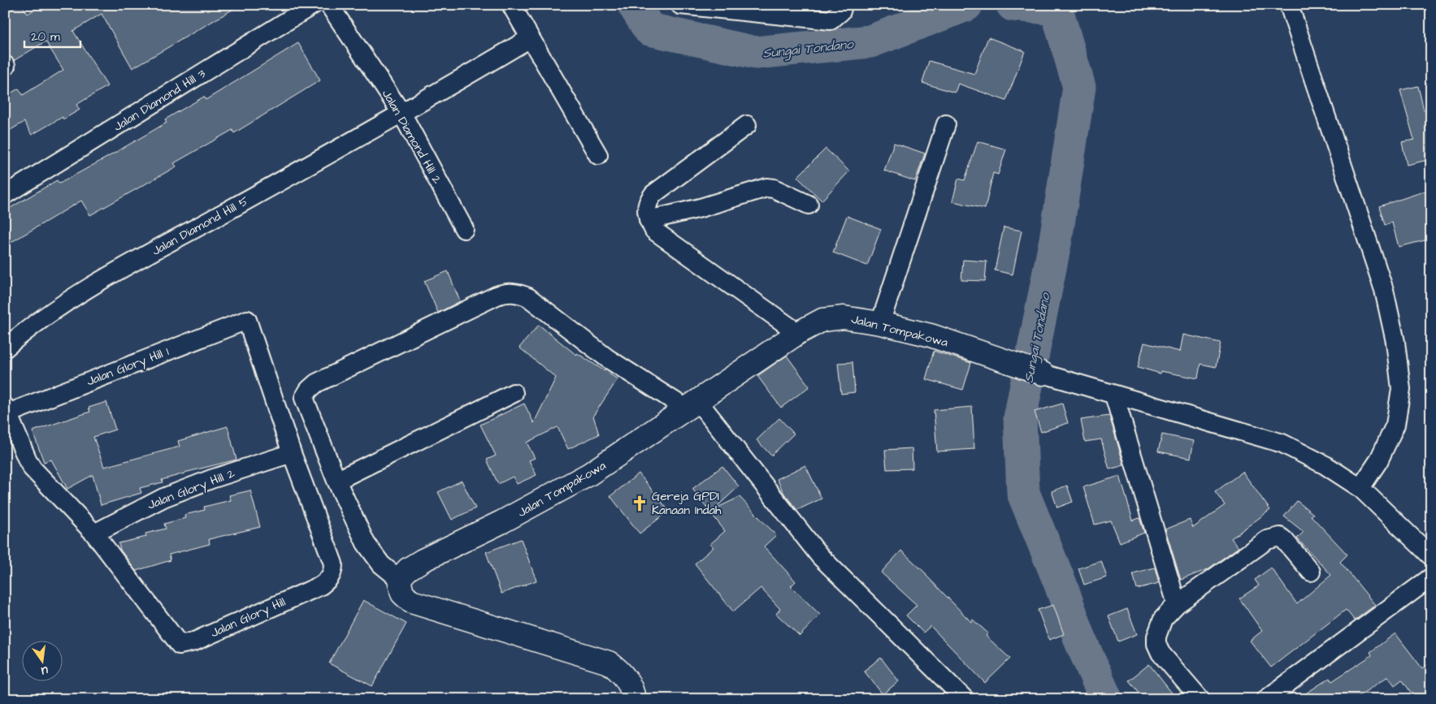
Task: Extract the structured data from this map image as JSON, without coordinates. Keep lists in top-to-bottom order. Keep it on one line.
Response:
{"streets":{"street":["Jalan Diamond Hill 3","Jalan Diamond Hill 2","Jalan Diamond Hill 5","Jalan Tompakowa","Jalan Glory Hill 1","Jalan Glory Hill 2","Jalan Glory Hill"]},"crossings":[["Jalan Diamond Hill 2","Jalan Diamond Hill 5"],["Jalan Glory Hill 1","Jalan Glory Hill"],["Jalan Glory Hill 2","Jalan Glory Hill"]],"water":["Sungai Tondano"],"places":{"church":["Gereja GPDI Kanaan Indah"]},"scale_bar":"20 m","north":"bottom"}
